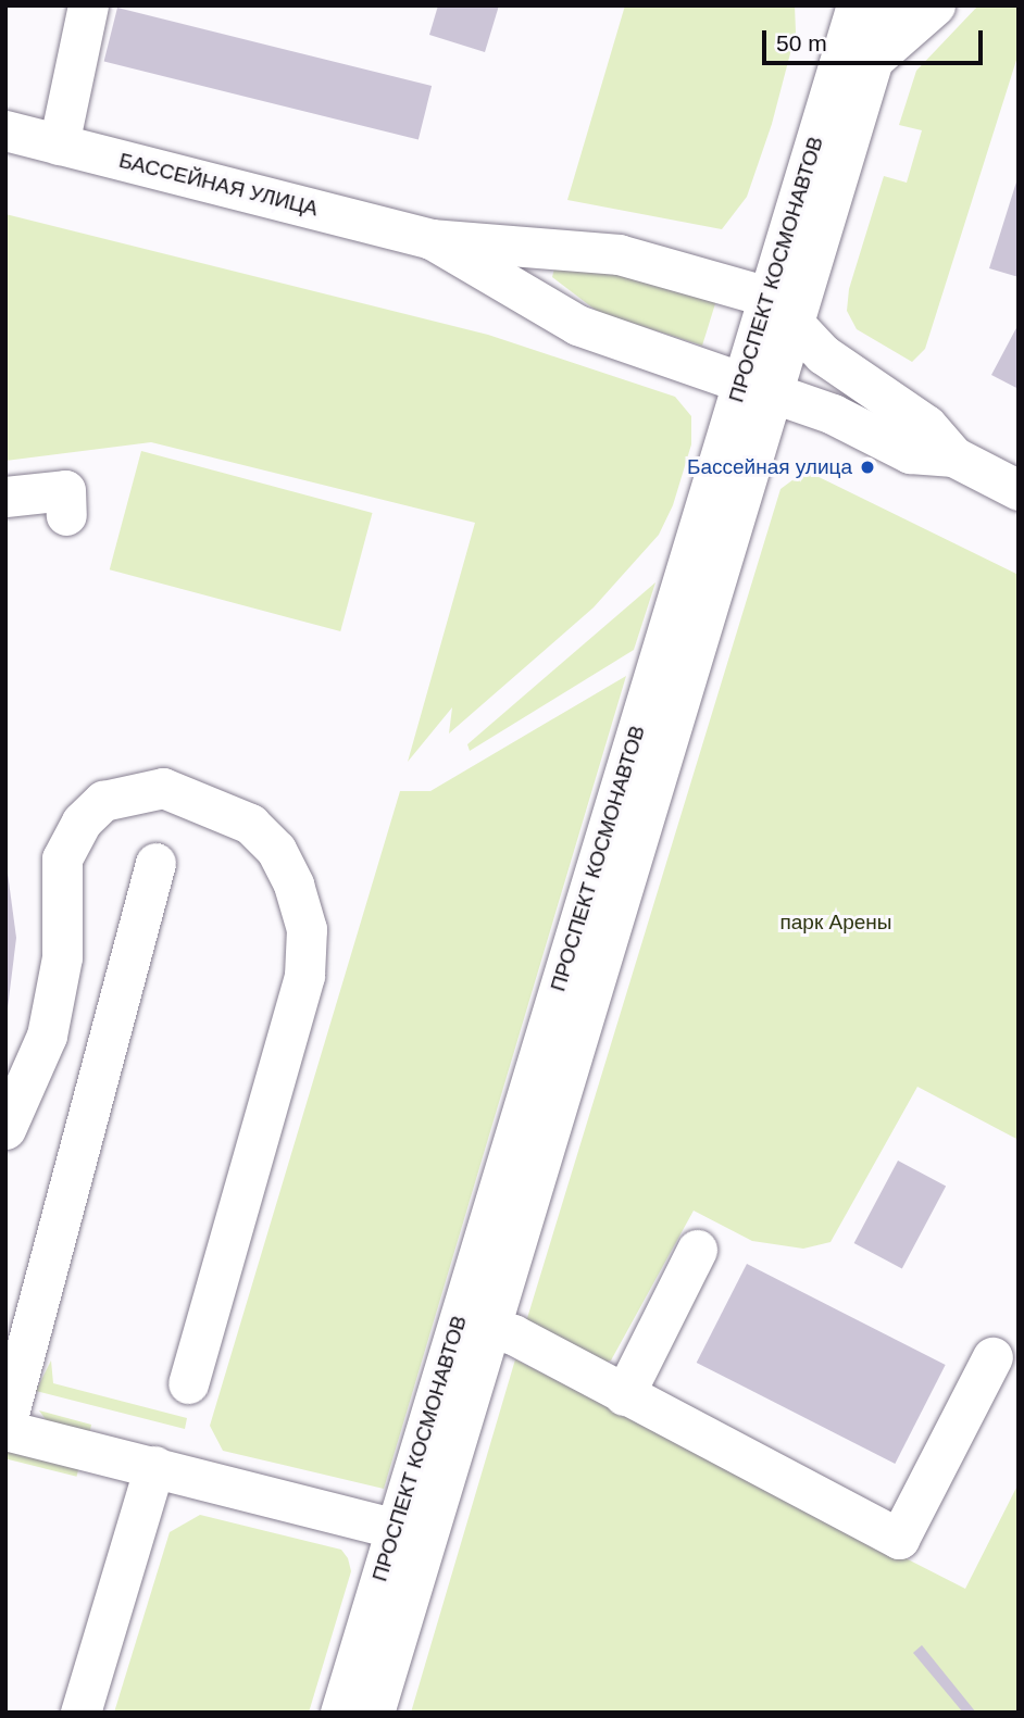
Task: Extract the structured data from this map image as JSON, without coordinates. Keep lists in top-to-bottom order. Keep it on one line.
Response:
{"streets":{"street":["БАССЕЙНАЯ УЛИЦА","ПРОСПЕКТ КОСМОНАВТОВ"]},"crossings":[["БАССЕЙНАЯ УЛИЦА","ПРОСПЕКТ КОСМОНАВТОВ"]],"parks":["парк Арены"],"places":["Бассейная улица"],"scale_bar":"50 m"}
